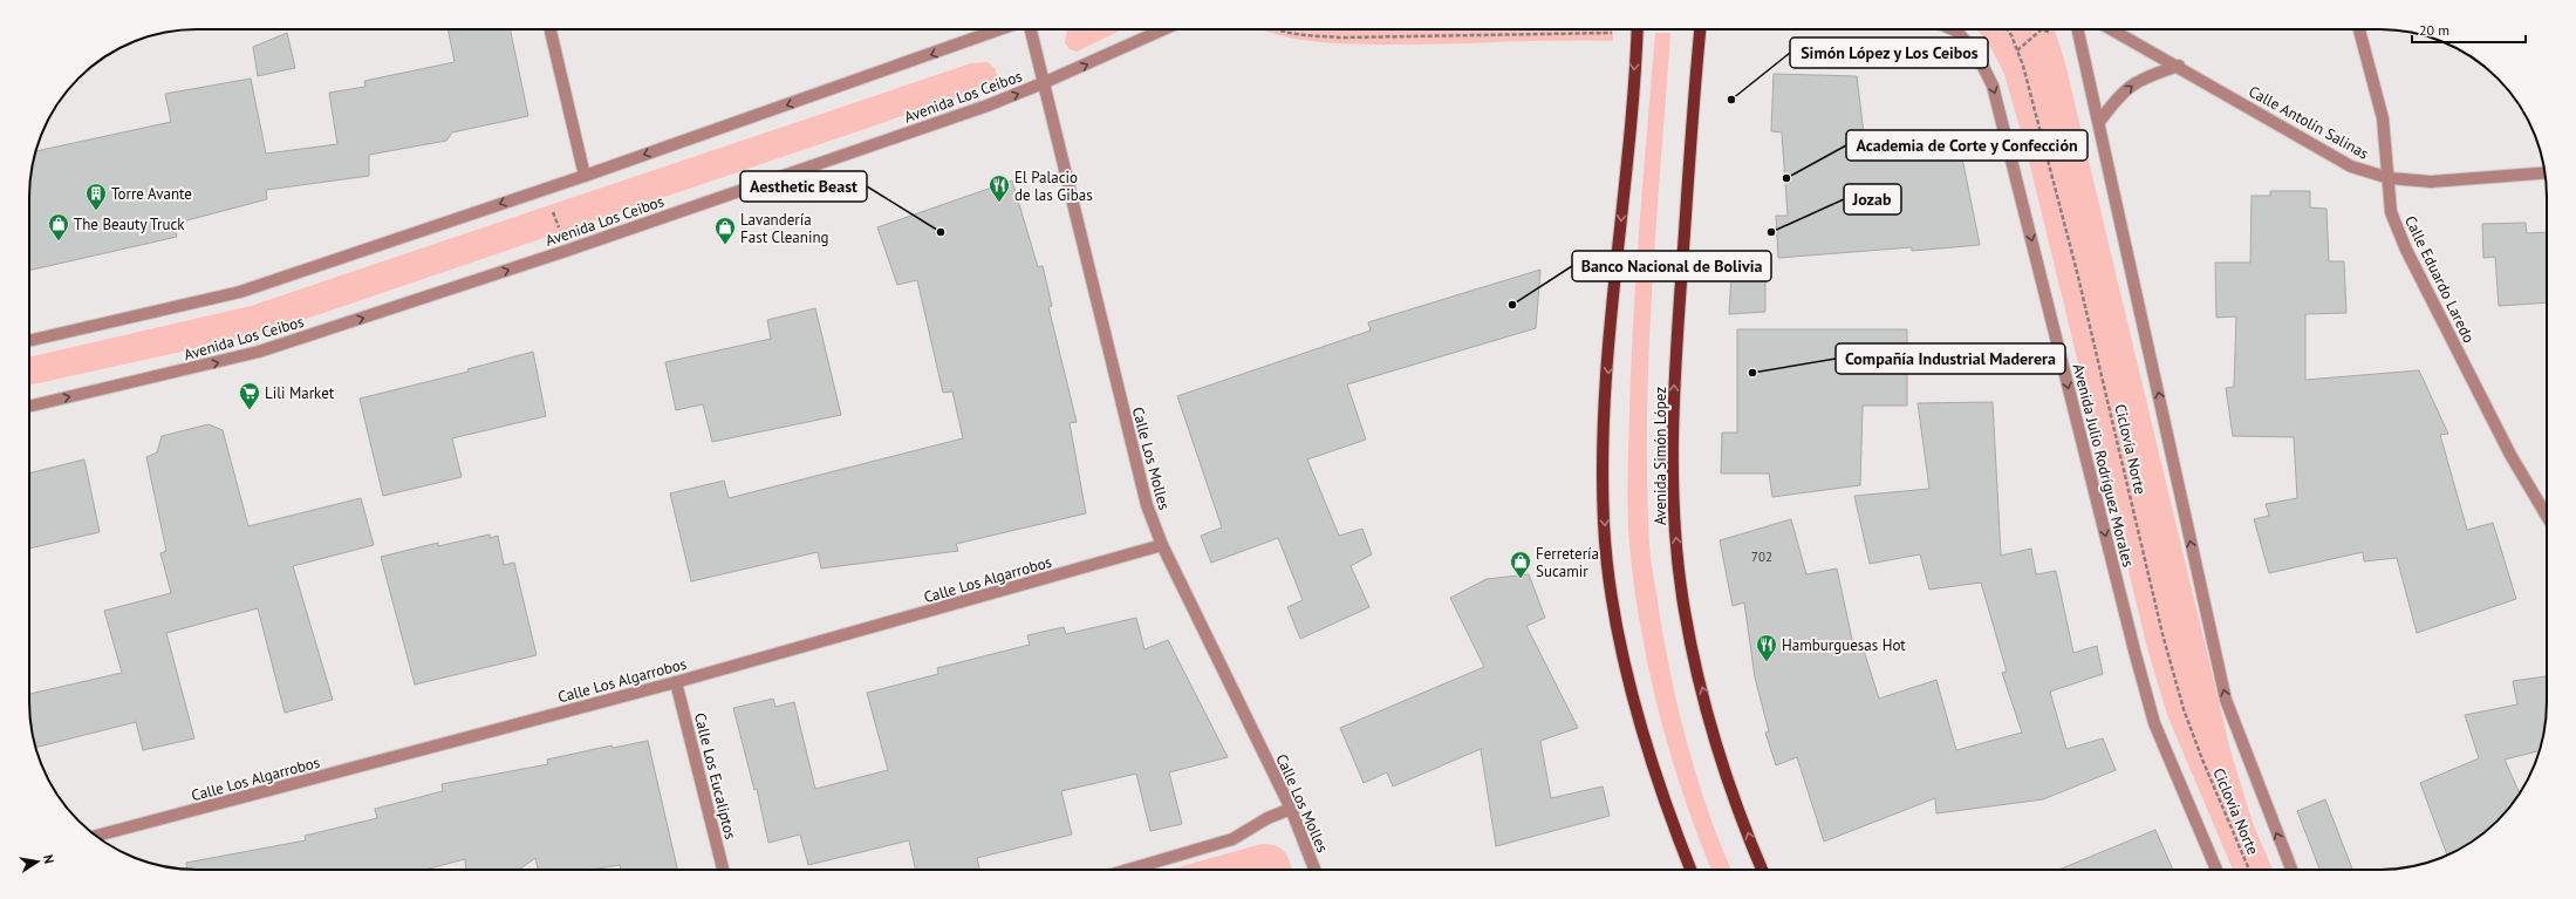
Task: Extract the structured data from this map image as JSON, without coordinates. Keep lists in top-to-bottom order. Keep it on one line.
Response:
{"streets":{"main road":["Avenida Simón López"],"street":["Avenida Los Ceibos","Calle Antolín Salinas","Calle Eduardo Laredo","Calle Los Molles","Avenida Julio Rodríguez Morales","Calle Los Algarrobos","Calle Los Eucaliptos"],"path":["Ciclovía Norte"]},"crossings":[["Avenida Los Ceibos","Calle Los Molles"],["Calle Antolín Salinas","Calle Eduardo Laredo"],["Calle Los Molles","Calle Los Algarrobos"],["Calle Los Algarrobos","Calle Los Eucaliptos"]],"places":{"other":["Simón López y Los Ceibos","Academia de Corte y Confección","Aesthetic Beast","Jozab","Banco Nacional de Bolivia","Compañía Industrial Maderera"],"restaurant":["El Palacio de las Gibas","Hamburguesas Hot"],"building":["Torre Avante"],"shop":["The Beauty Truck","Lavandería Fast Cleaning","Ferretería Sucamir"],"supermarket":["Lili Market"]},"house_numbers":["702"],"scale_bar":"20 m","north":"right"}
